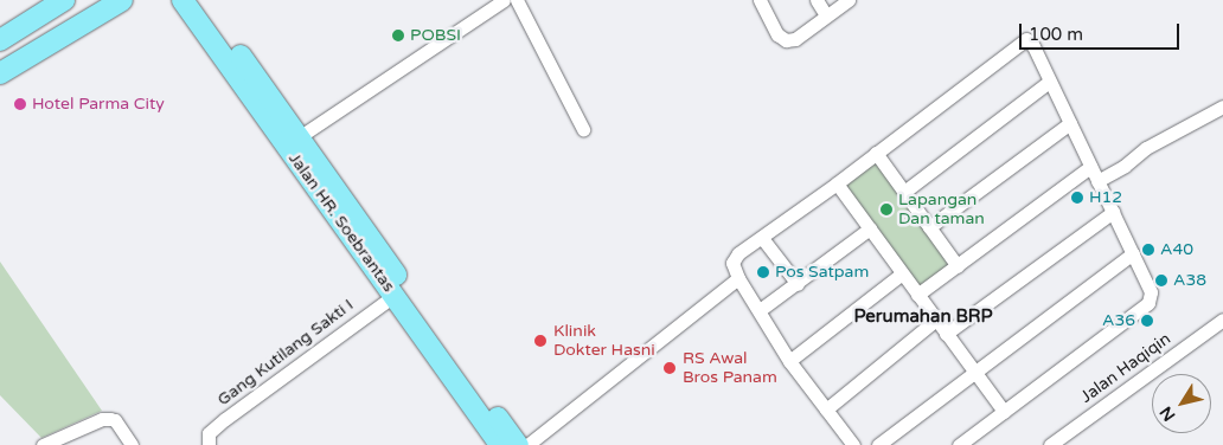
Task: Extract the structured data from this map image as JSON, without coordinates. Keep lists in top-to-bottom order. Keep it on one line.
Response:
{"streets":{"main road":["Jalan HR. Soebrantas"],"street":["Gang Kutilang Sakti I","Jalan Haqiqin"]},"crossings":[["Jalan HR. Soebrantas","Gang Kutilang Sakti I"]],"districts":["Perumahan BRP"],"places":["POBSI","Hotel Parma City","H12","Lapangan Dan taman","A40","Pos Satpam","A38","A36","Klinik Dokter Hasni","RS Awal Bros Panam"],"scale_bar":"100 m","north":"bottom left"}
